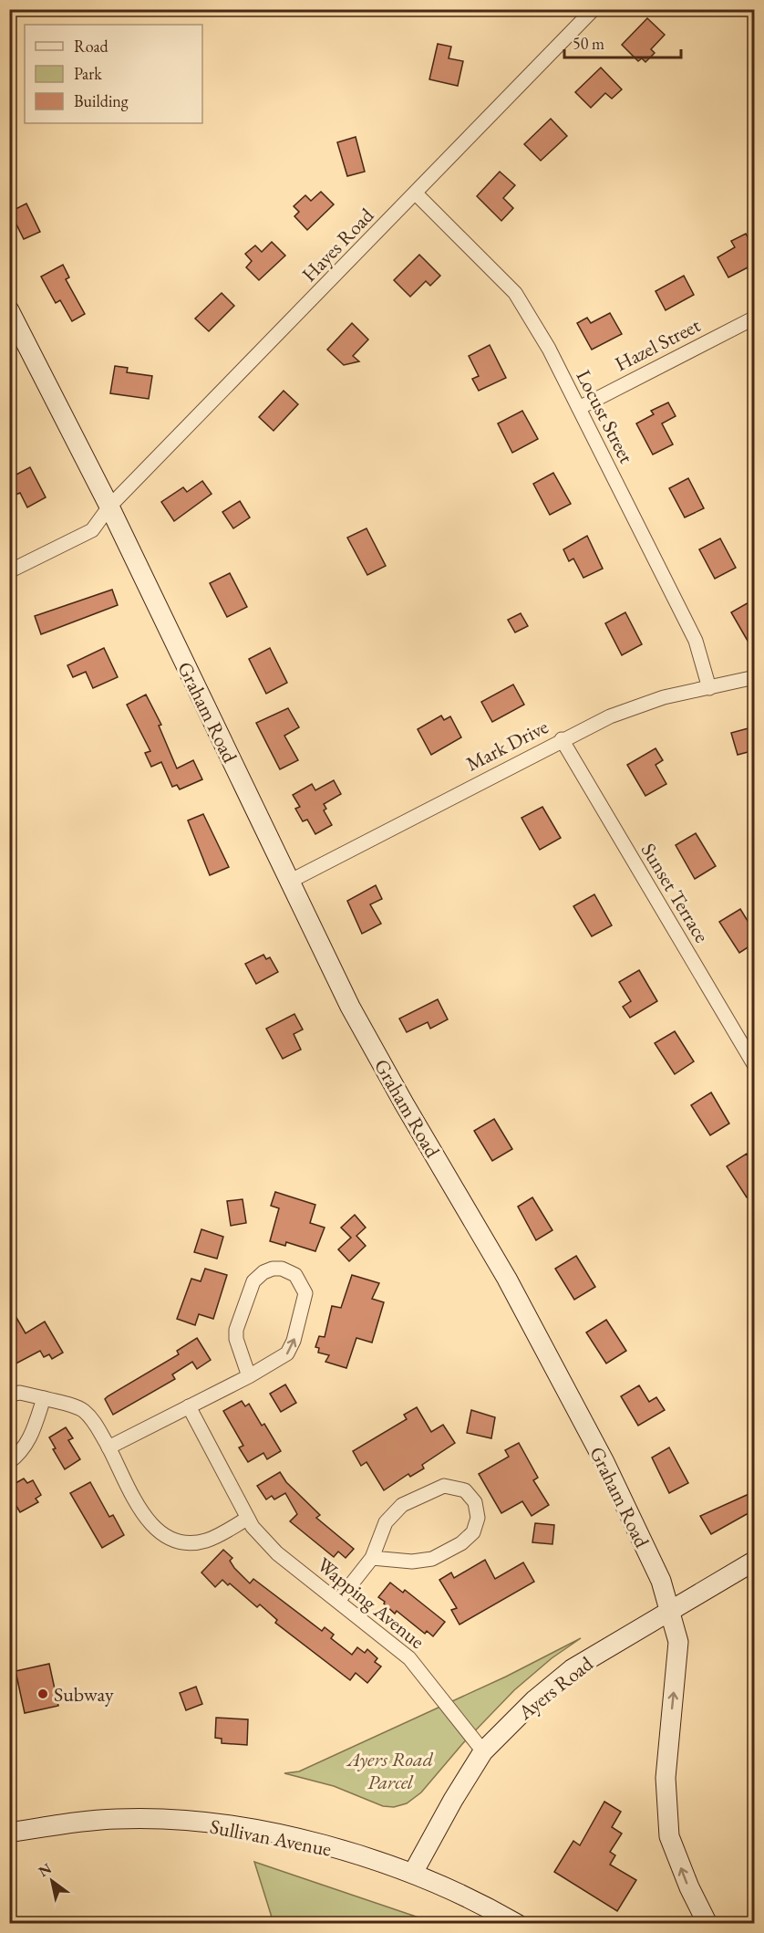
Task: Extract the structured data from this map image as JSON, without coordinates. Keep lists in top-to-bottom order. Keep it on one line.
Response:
{"streets":{"street":["Hayes Road","Hazel Street","Locust Street","Graham Road","Mark Drive","Sunset Terrace","Wapping Avenue","Ayers Road","Sullivan Avenue"]},"crossings":[["Hayes Road","Locust Street"],["Hayes Road","Graham Road"],["Hazel Street","Locust Street"],["Locust Street","Mark Drive"],["Graham Road","Mark Drive"],["Graham Road","Ayers Road"],["Mark Drive","Sunset Terrace"],["Wapping Avenue","Ayers Road"],["Ayers Road","Sullivan Avenue"]],"parks":["Ayers Road Parcel"],"places":["Subway"],"legend":["Road","Park","Building"],"scale_bar":"50 m","north":"top left"}
